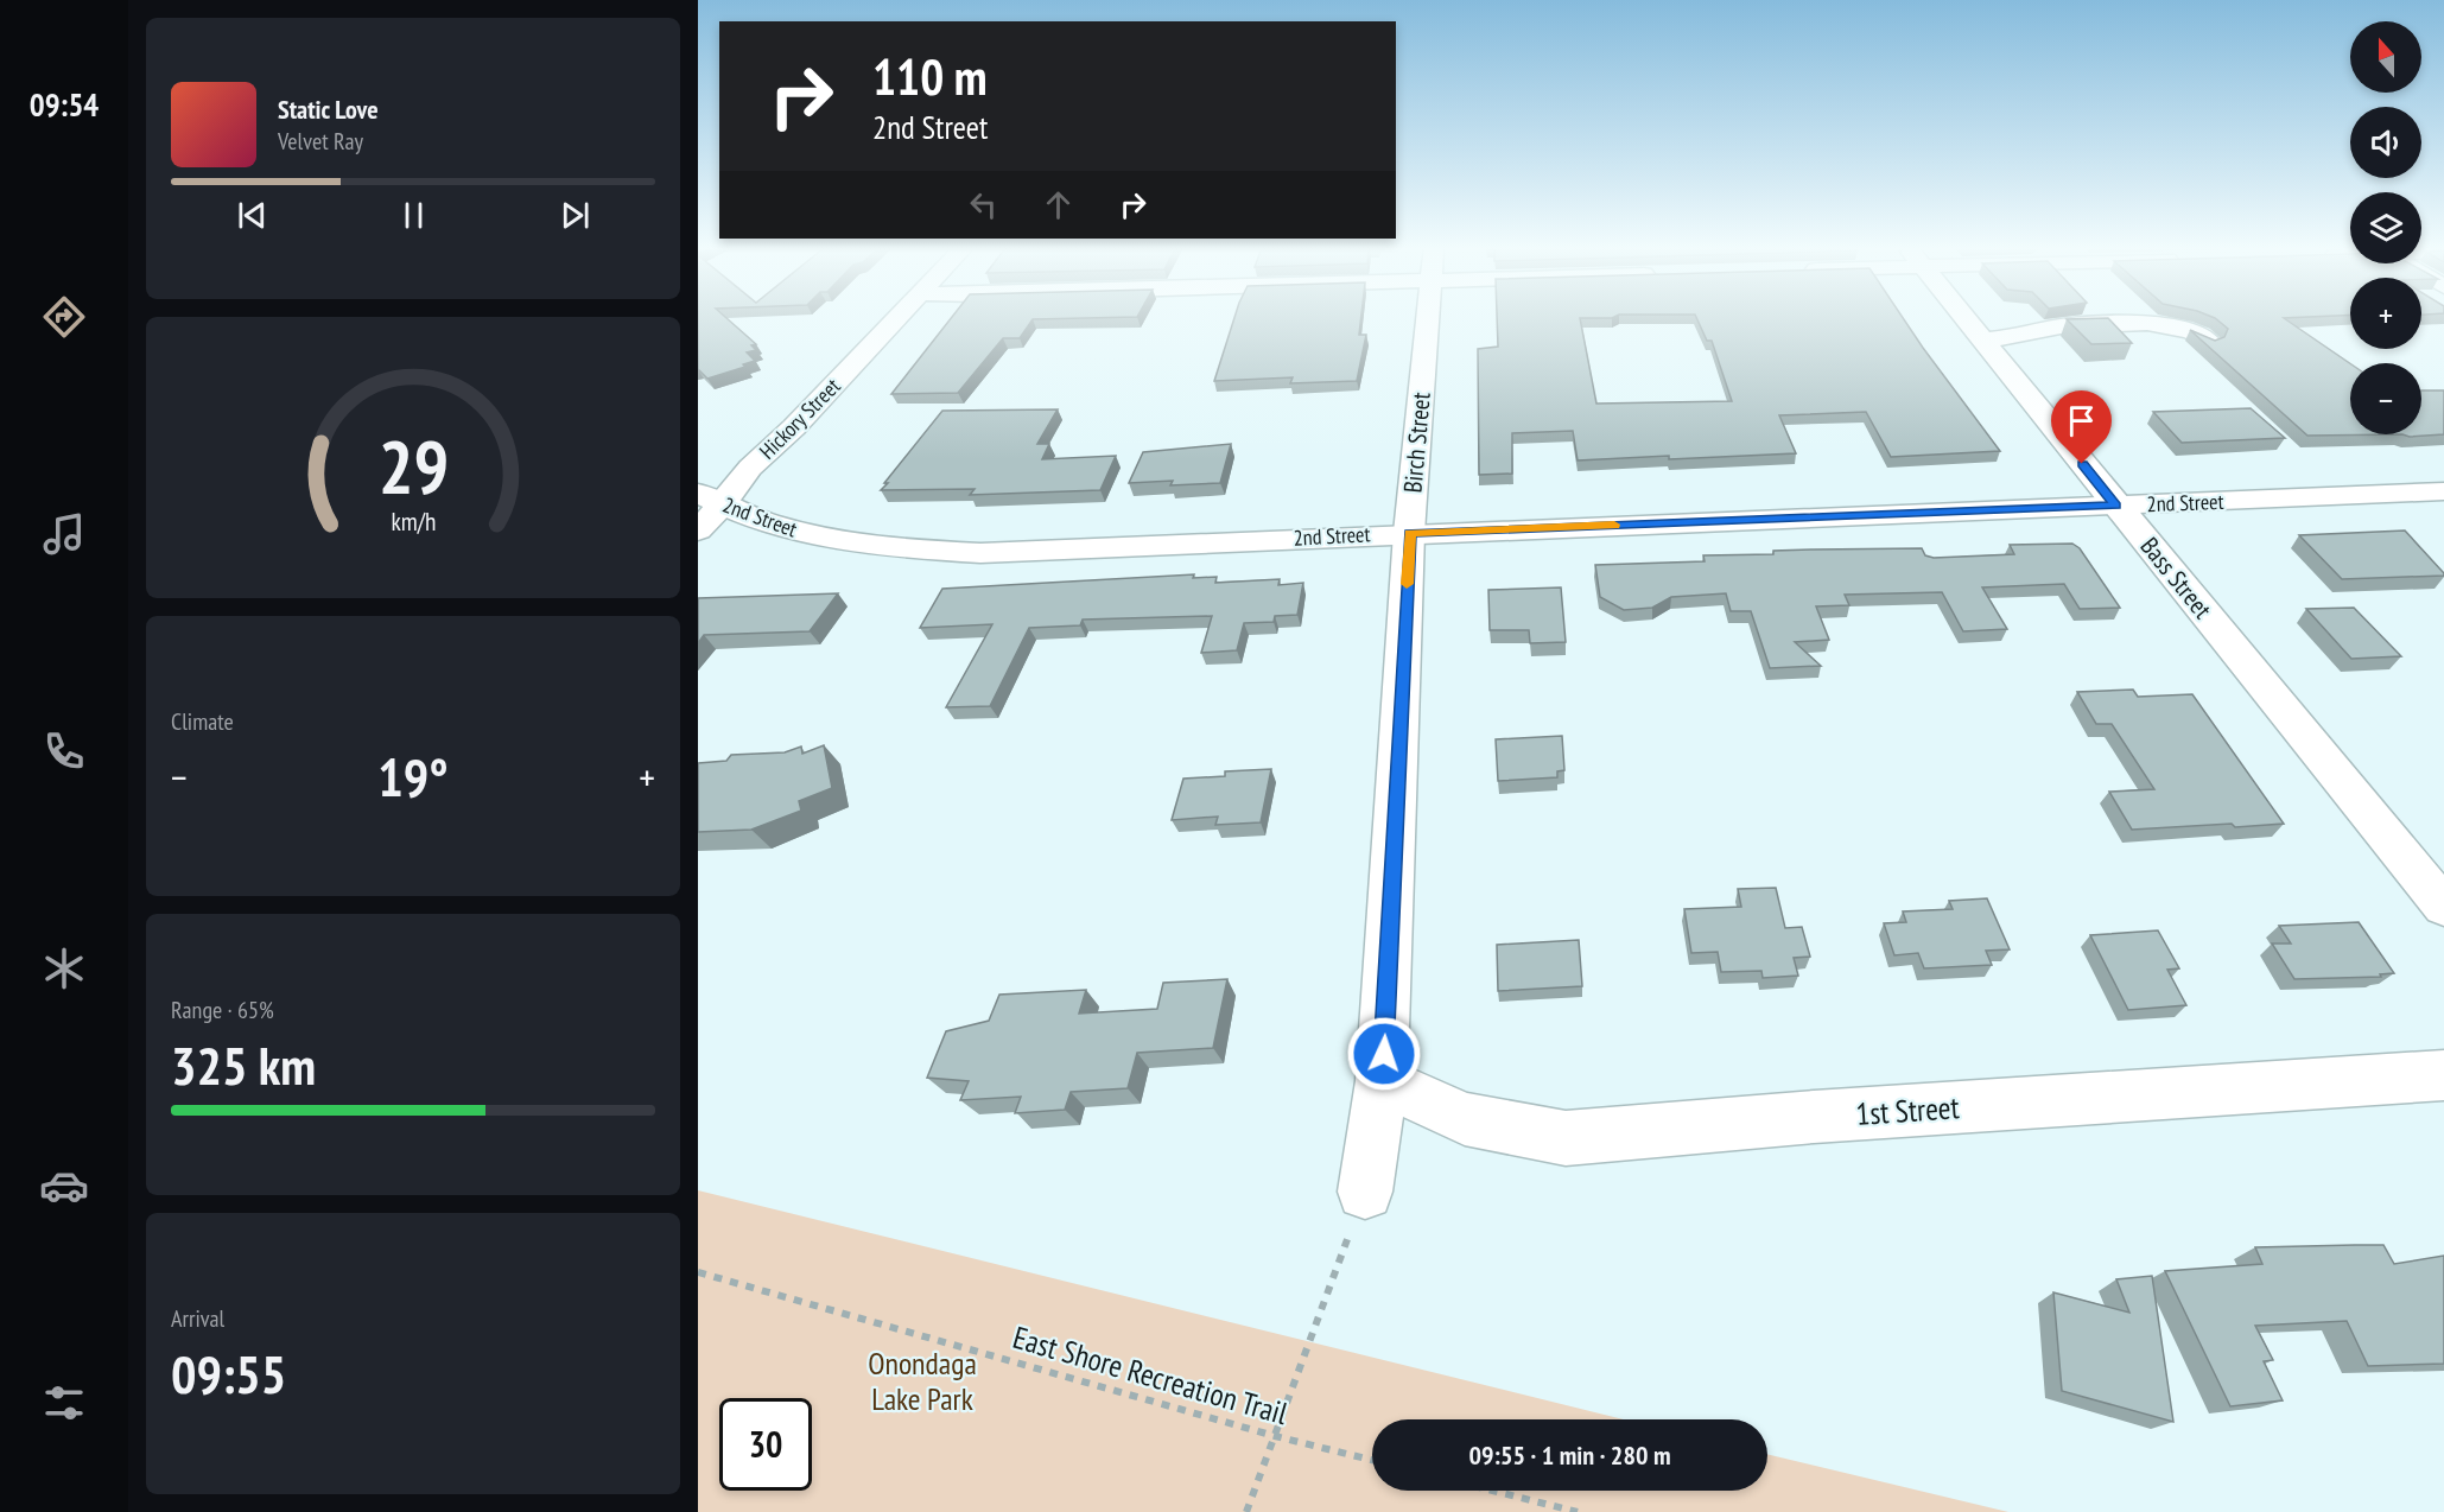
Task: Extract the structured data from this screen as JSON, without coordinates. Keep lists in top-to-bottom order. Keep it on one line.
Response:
{"streets":{"street":["Hickory Street","Birch Street","2nd Street","Bass Street","1st Street"],"path":["East Shore Recreation Trail"]},"crossings":[["Hickory Street","2nd Street"],["Birch Street","2nd Street"],["Birch Street","1st Street"],["2nd Street","Bass Street"]],"parks":["Onondaga Lake Park"],"north":"top","page":{"tabs":"09:54","map_buttons":["+","−"],"turn":["110 m","2nd Street"],"song":["Static Love","Velvet Ray"],"tile":["Climate",["Range · 65%","325 km"],["Arrival","09:55"]],"heat":["−","19°","+"],"limit":"30","trip":"09:55 · 1 min · 280 m","gauge":["29","km/h"]}}
